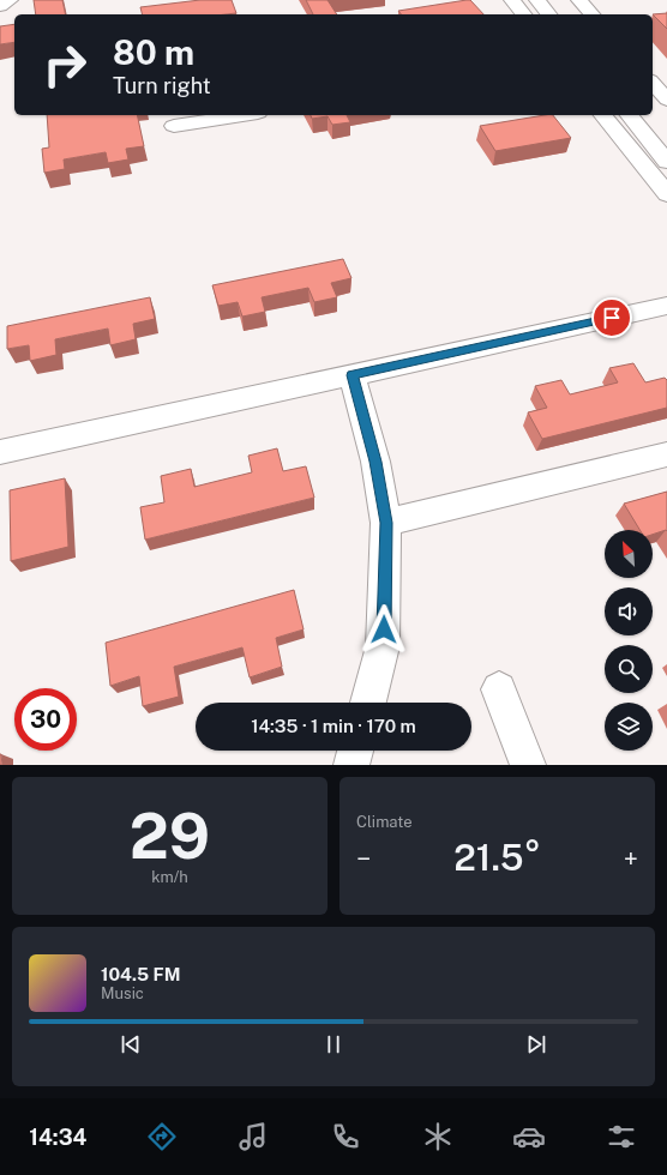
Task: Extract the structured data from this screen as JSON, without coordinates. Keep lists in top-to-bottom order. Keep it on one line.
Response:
{"north":"top left","page":{"turn":["80 m","Turn right"],"limit":"30","trip":"14:35 · 1 min · 170 m","tile":[["29","km/h"],"Climate"],"heat":["−","21.5°","+"],"song":["104.5 FM","Music"],"tabs":"14:34"}}
